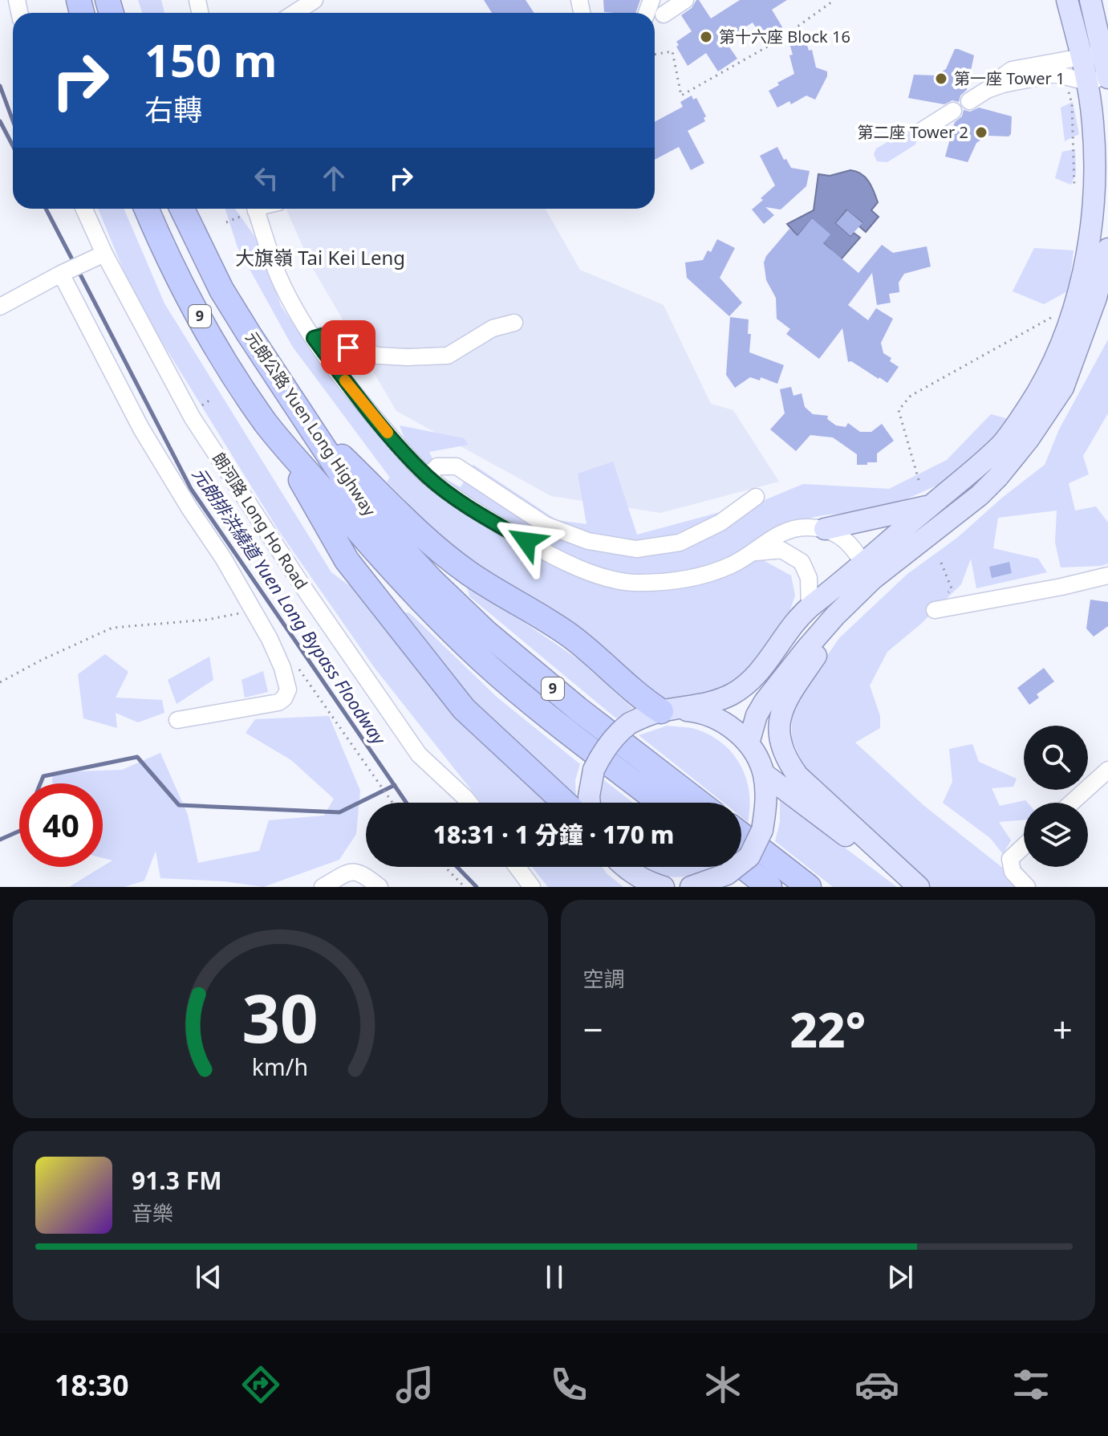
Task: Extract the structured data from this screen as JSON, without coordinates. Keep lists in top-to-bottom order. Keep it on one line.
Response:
{"streets":{"highway":["9","元朗公路 Yuen Long Highway"],"street":["朗河路 Long Ho Road"]},"districts":["大旗嶺 Tai Kei Leng"],"water":["元朗排洪繞道 Yuen Long Bypass Floodway"],"places":["第十六座 Block 16","第一座 Tower 1","第二座 Tower 2"],"page":{"turn":["150 m","右轉"],"limit":"40","trip":"18:31 · 1 分鐘 · 170 m","tile":"空調","heat":["−","22°","+"],"song":["91.3 FM","音樂"],"tabs":"18:30","gauge":["30","km/h"]}}
